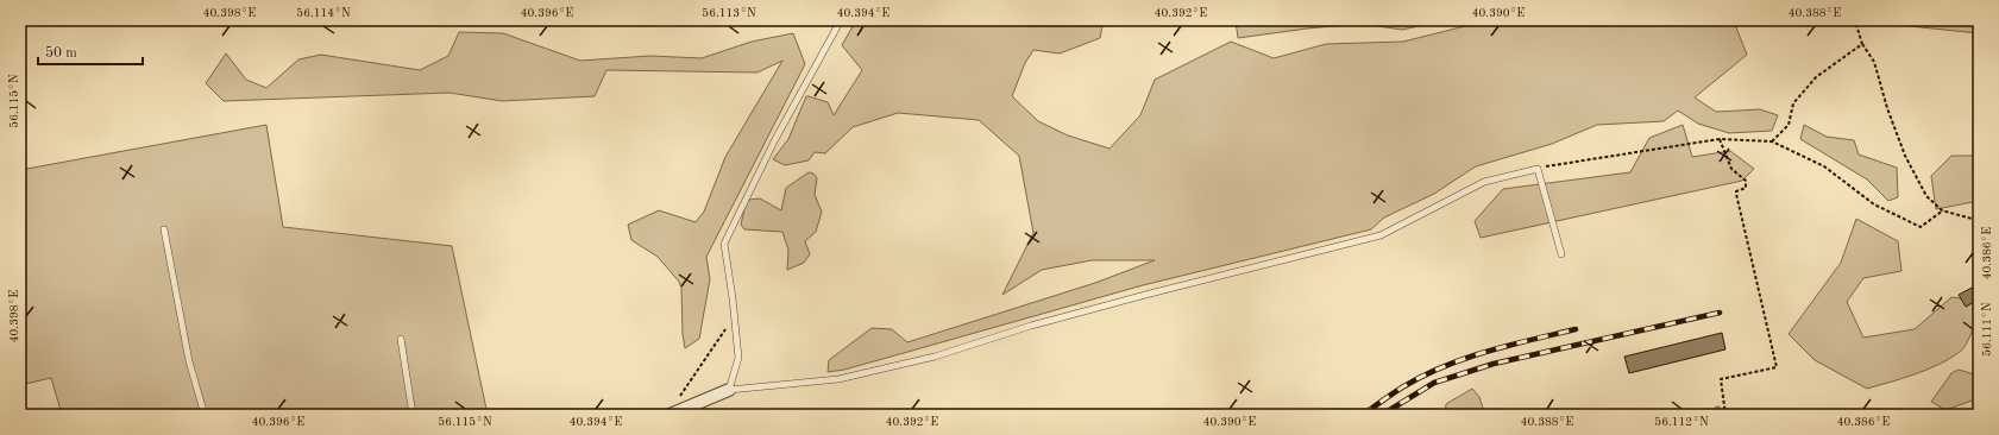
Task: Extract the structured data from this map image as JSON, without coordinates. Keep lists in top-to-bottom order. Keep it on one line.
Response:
{"scale_bar":"50 m","coordinates":["40.398°E","56.114°N","40.396°E","56.113°N","40.394°E","40.392°E","40.390°E","40.388°E","56.115°N","40.386°E","56.111°N","56.112°N"]}
